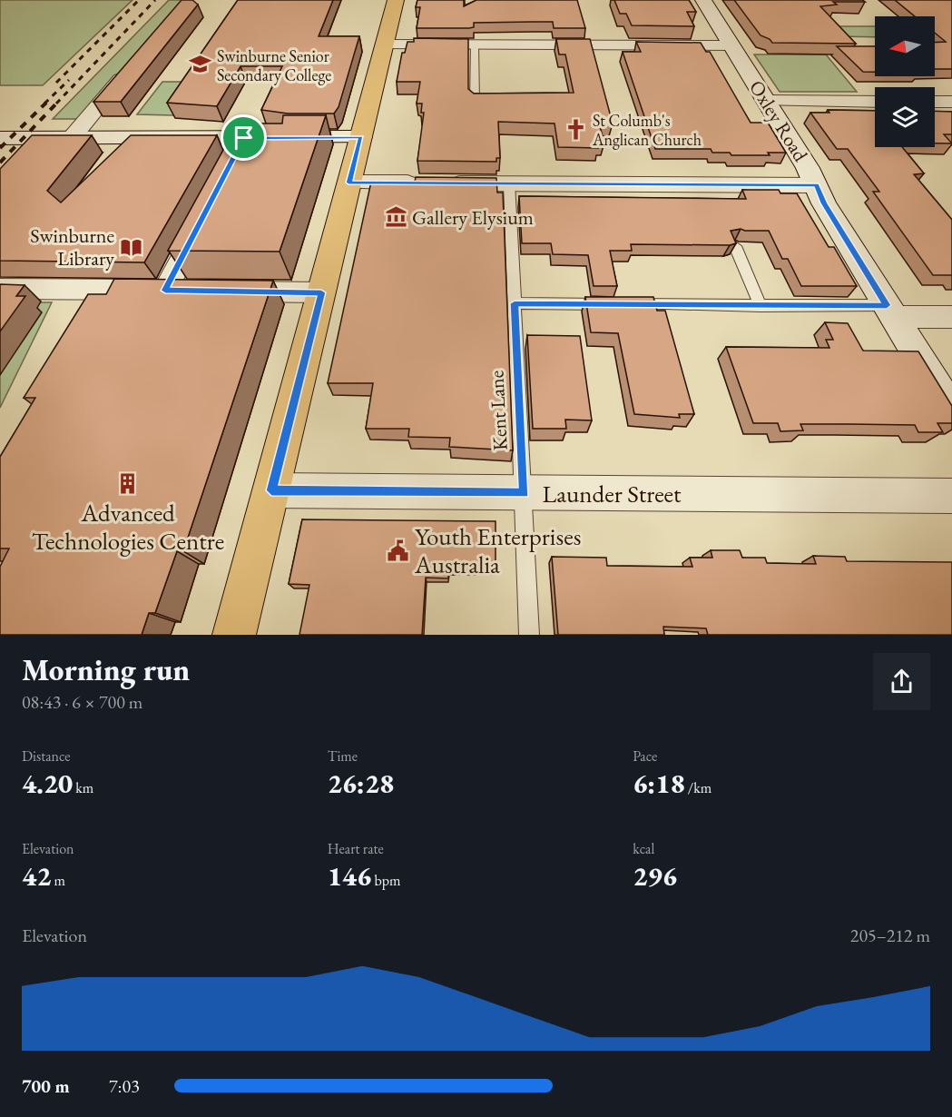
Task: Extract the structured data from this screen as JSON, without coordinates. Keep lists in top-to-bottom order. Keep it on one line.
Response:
{"streets":{"street":["Oxley Road","Launder Street"],"lane":["Kent Lane"]},"crossings":[["Kent Lane","Launder Street"]],"places":{"school or university":["Swinburne Senior Secondary College"],"church":["St Columb's Anglican Church"],"museum":["Gallery Elysium"],"library":["Swinburne Library"],"building":["Advanced Technologies Centre"],"public building":["Youth Enterprises Australia"]},"north":"left","page":{"heading":["Morning run","08:43 · 6 × 700 m"],"stats":[["Distance","4.20 km"],["Time","26:28"],["Pace","6:18 /km"],["Elevation","42 m"],["Heart rate","146 bpm"],["kcal","296"]],"chart":["Elevation","205–212 m"],"list":[{"name":"700 m","note":"7:03"}]}}
